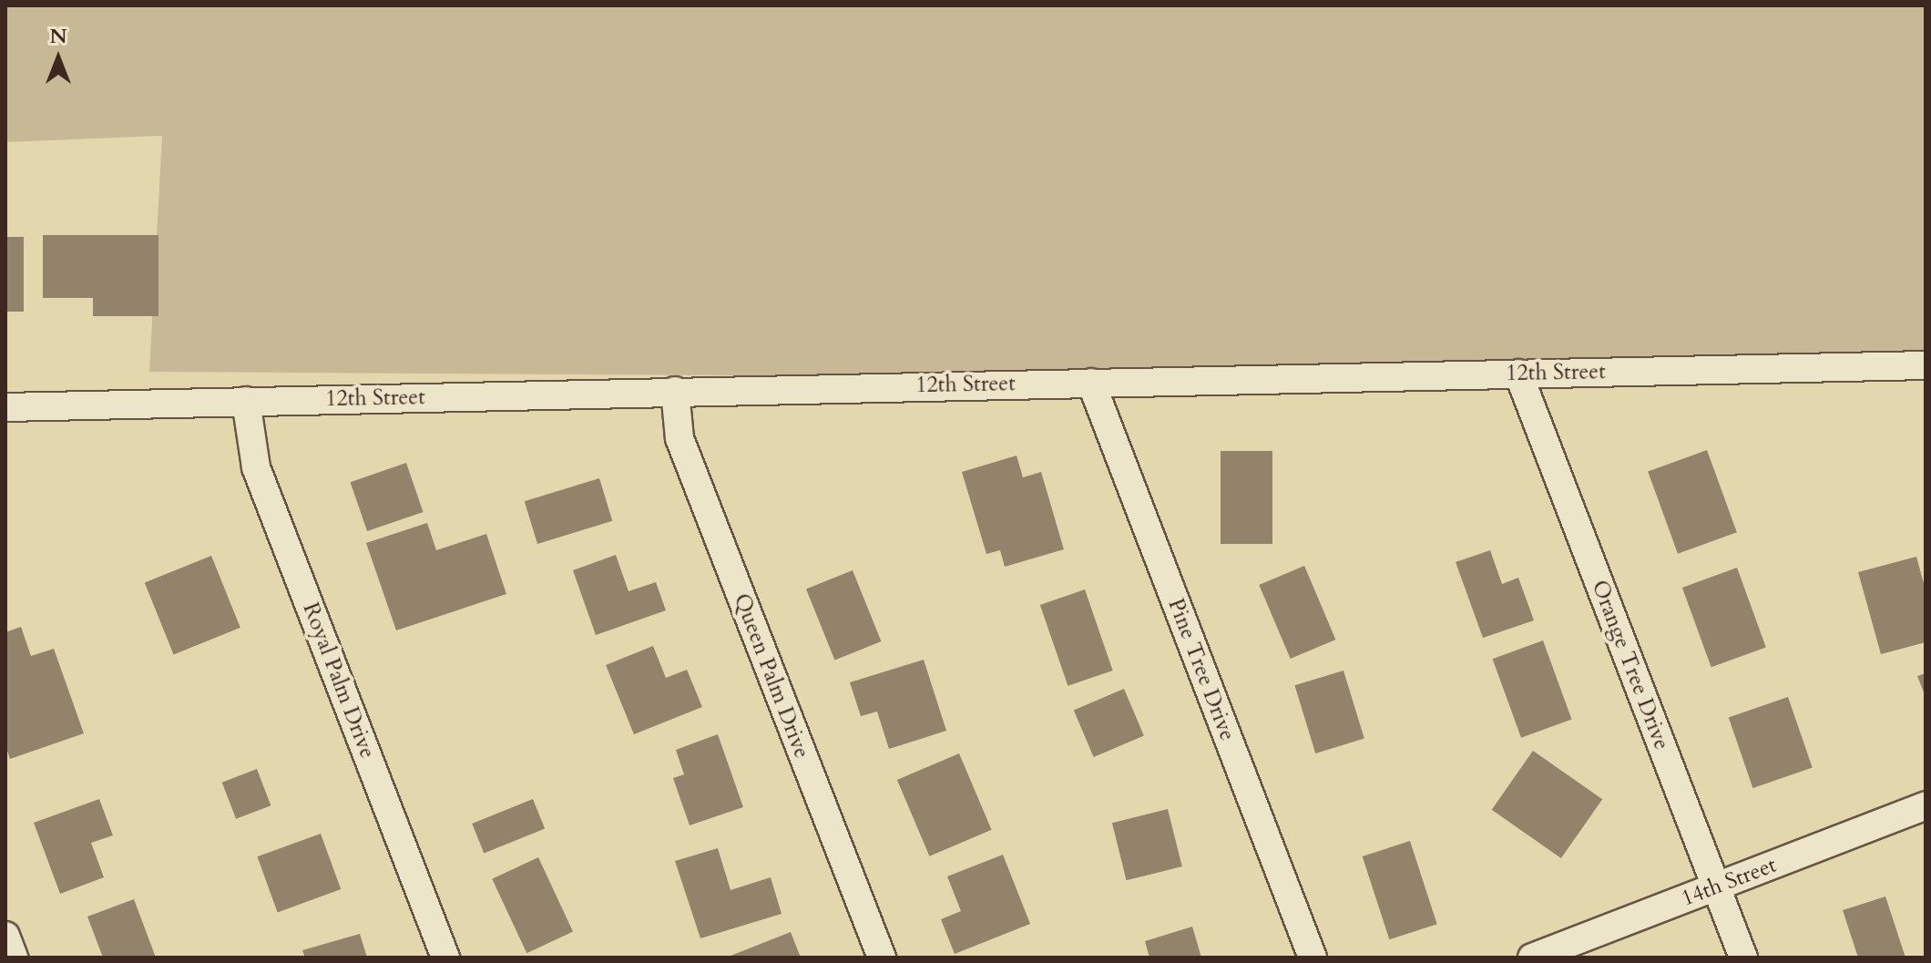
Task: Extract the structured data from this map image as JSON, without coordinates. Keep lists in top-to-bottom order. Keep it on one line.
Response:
{"streets":{"street":["12th Street","Orange Tree Drive","Pine Tree Drive","Queen Palm Drive","Royal Palm Drive","14th Street"]},"crossings":[["12th Street","Orange Tree Drive"],["12th Street","Pine Tree Drive"],["12th Street","Queen Palm Drive"],["12th Street","Royal Palm Drive"],["Orange Tree Drive","14th Street"]],"north":"top"}
